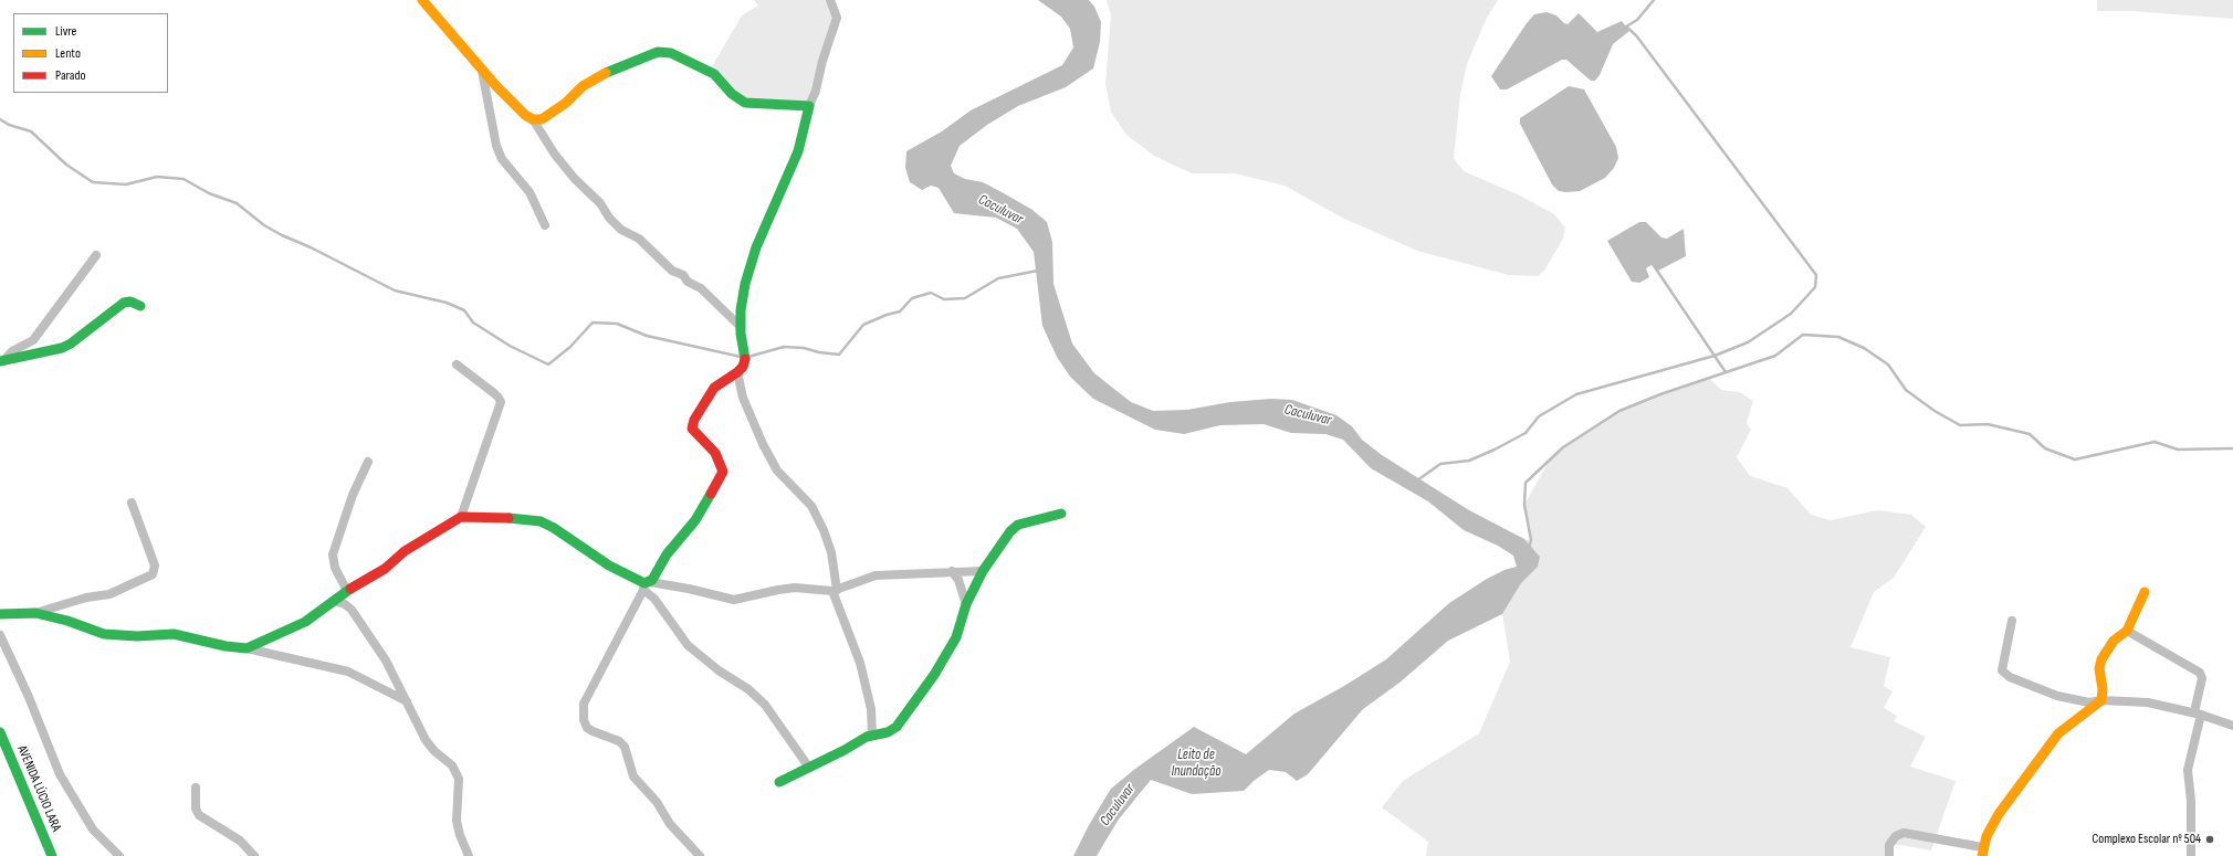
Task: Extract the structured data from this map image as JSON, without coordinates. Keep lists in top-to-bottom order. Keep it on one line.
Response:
{"streets":{"street":["AVENIDA LÚCIO LARA"]},"water":["Caculuvar","Leito de Inundação"],"places":["Complexo Escolar nº 504"],"legend":["Livre","Lento","Parado"]}
